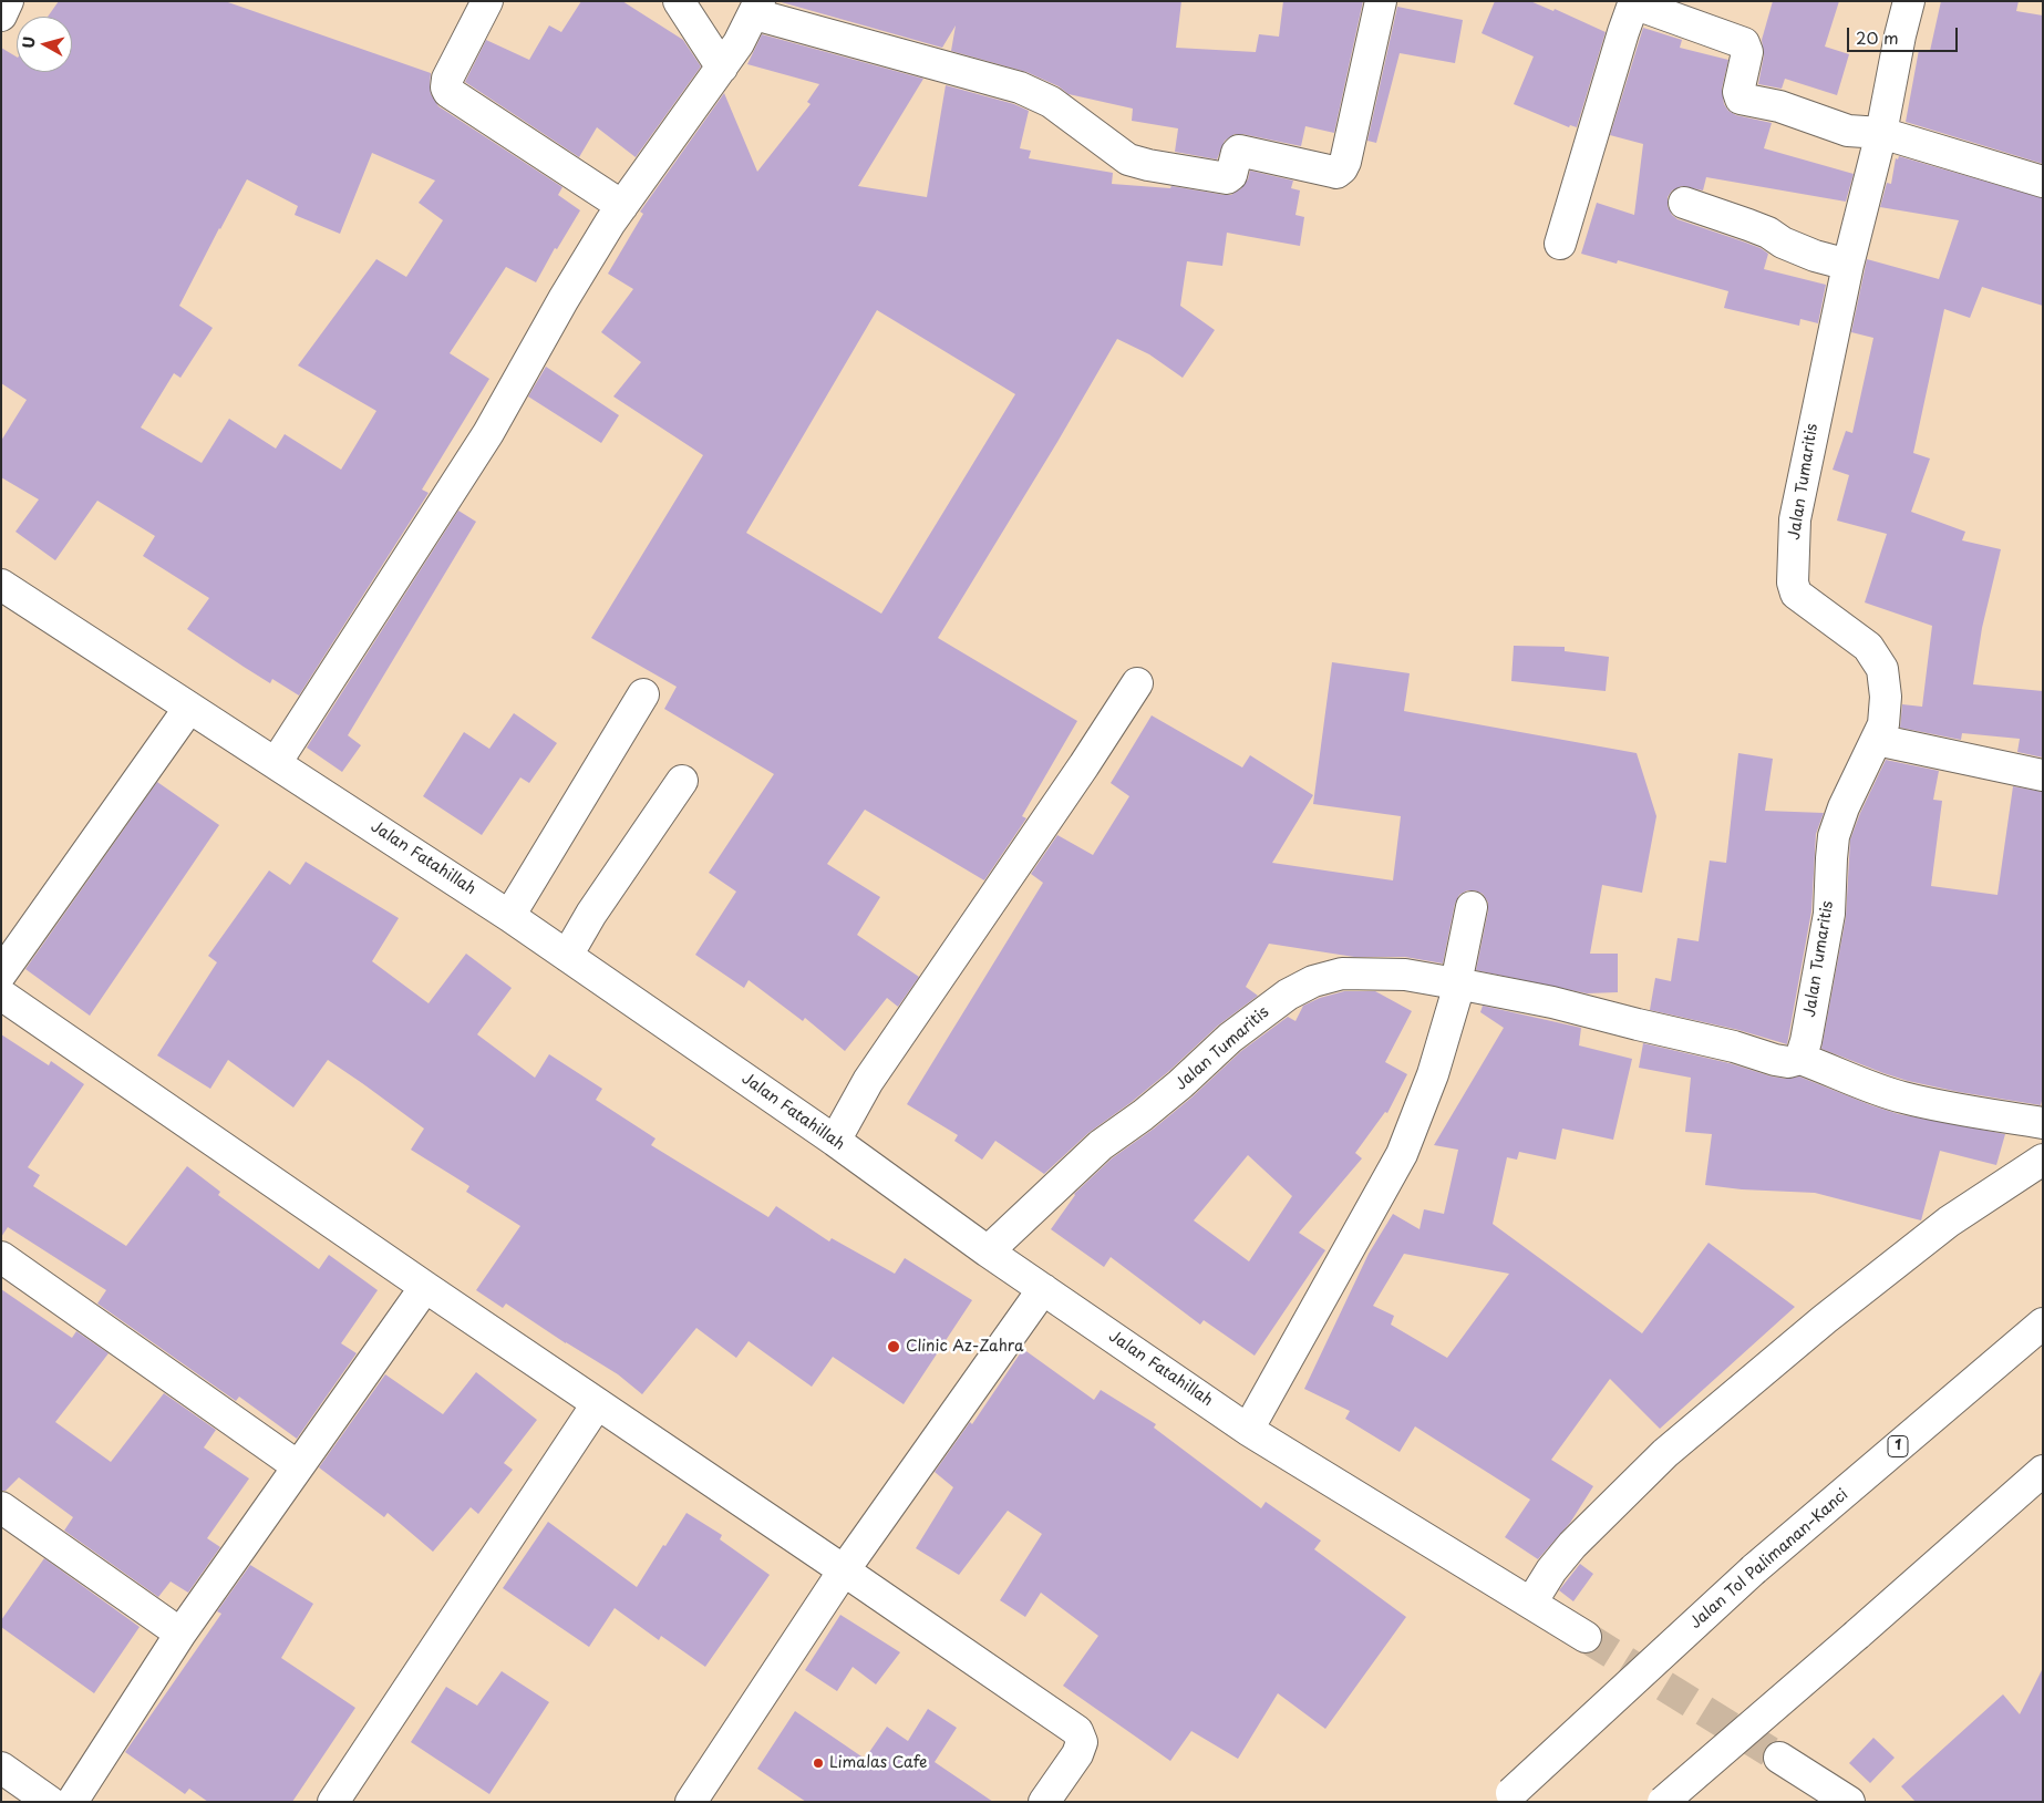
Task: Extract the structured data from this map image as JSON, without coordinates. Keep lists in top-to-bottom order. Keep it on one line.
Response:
{"streets":{"main road":["Jalan Tumaritis","Jalan Fatahillah","1","Jalan Tol Palimanan–Kanci"]},"crossings":[["Jalan Tumaritis","Jalan Fatahillah"]],"places":["Clinic Az-Zahra","Limalas Cafe"],"scale_bar":"20 m","north":"left"}
